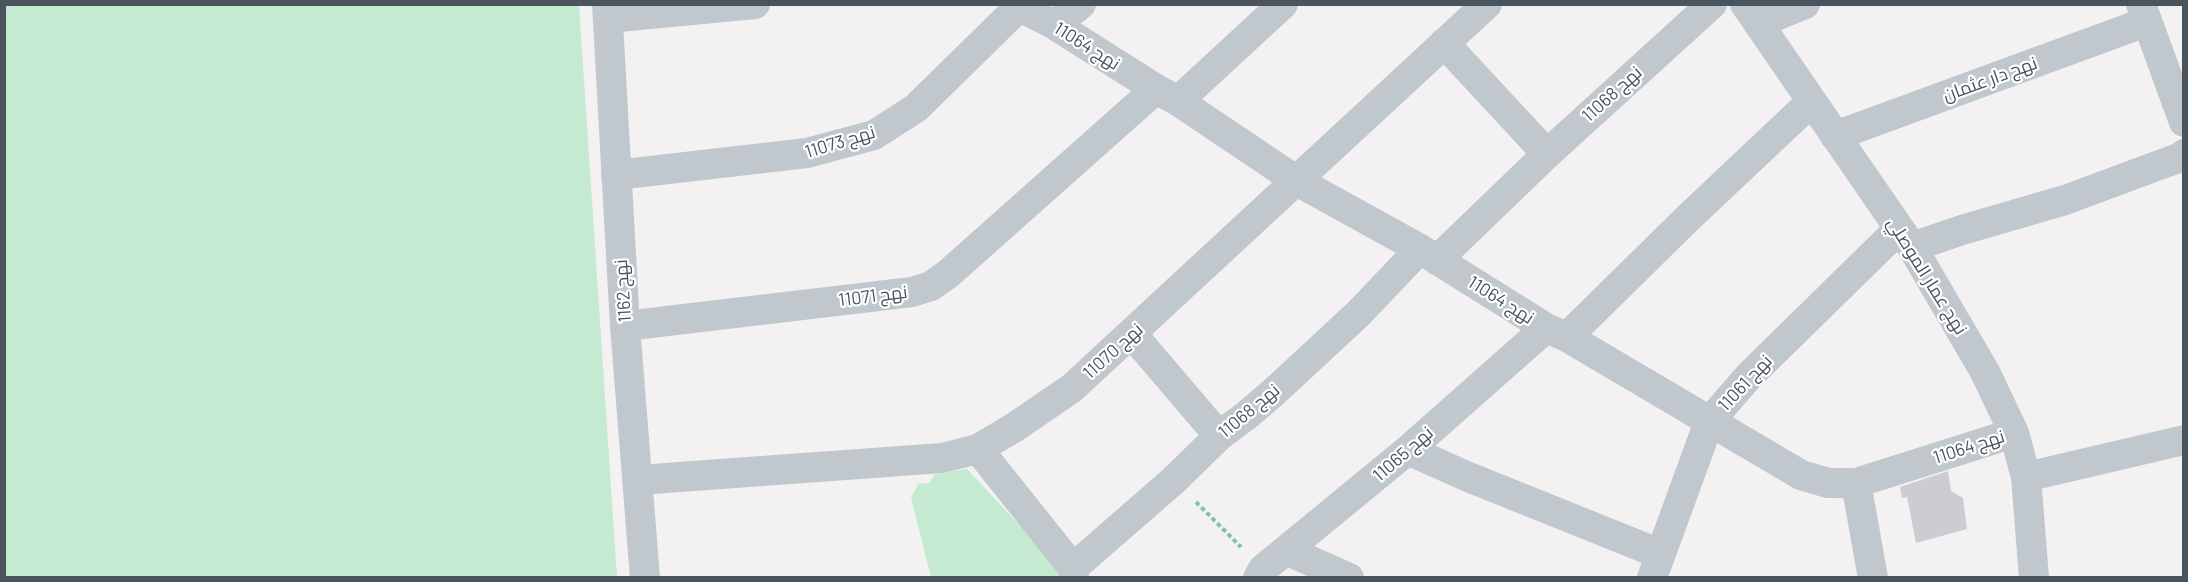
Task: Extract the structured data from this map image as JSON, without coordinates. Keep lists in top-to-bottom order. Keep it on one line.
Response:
{"streets":{"street":["نهج 11064","نهج دار عثمان","نهج 11068","نهج 11073","نهج عمار الموصلي","نهج 1162","نهج 11071","نهج 11070","نهج 11061","نهج 11065"]},"crossings":[["نهج 11064","نهج 11068"],["نهج 11064","نهج 11073"],["نهج 11064","نهج عمار الموصلي"],["نهج 11064","نهج 11071"],["نهج 11064","نهج 11070"],["نهج 11064","نهج 11061"],["نهج 11064","نهج 11065"],["نهج دار عثمان","نهج عمار الموصلي"],["نهج 11068","نهج 11070"],["نهج 11073","نهج 1162"],["نهج عمار الموصلي","نهج 11061"],["نهج عمار الموصلي","نهج 11065"],["نهج 1162","نهج 11071"],["نهج 1162","نهج 11070"]]}
